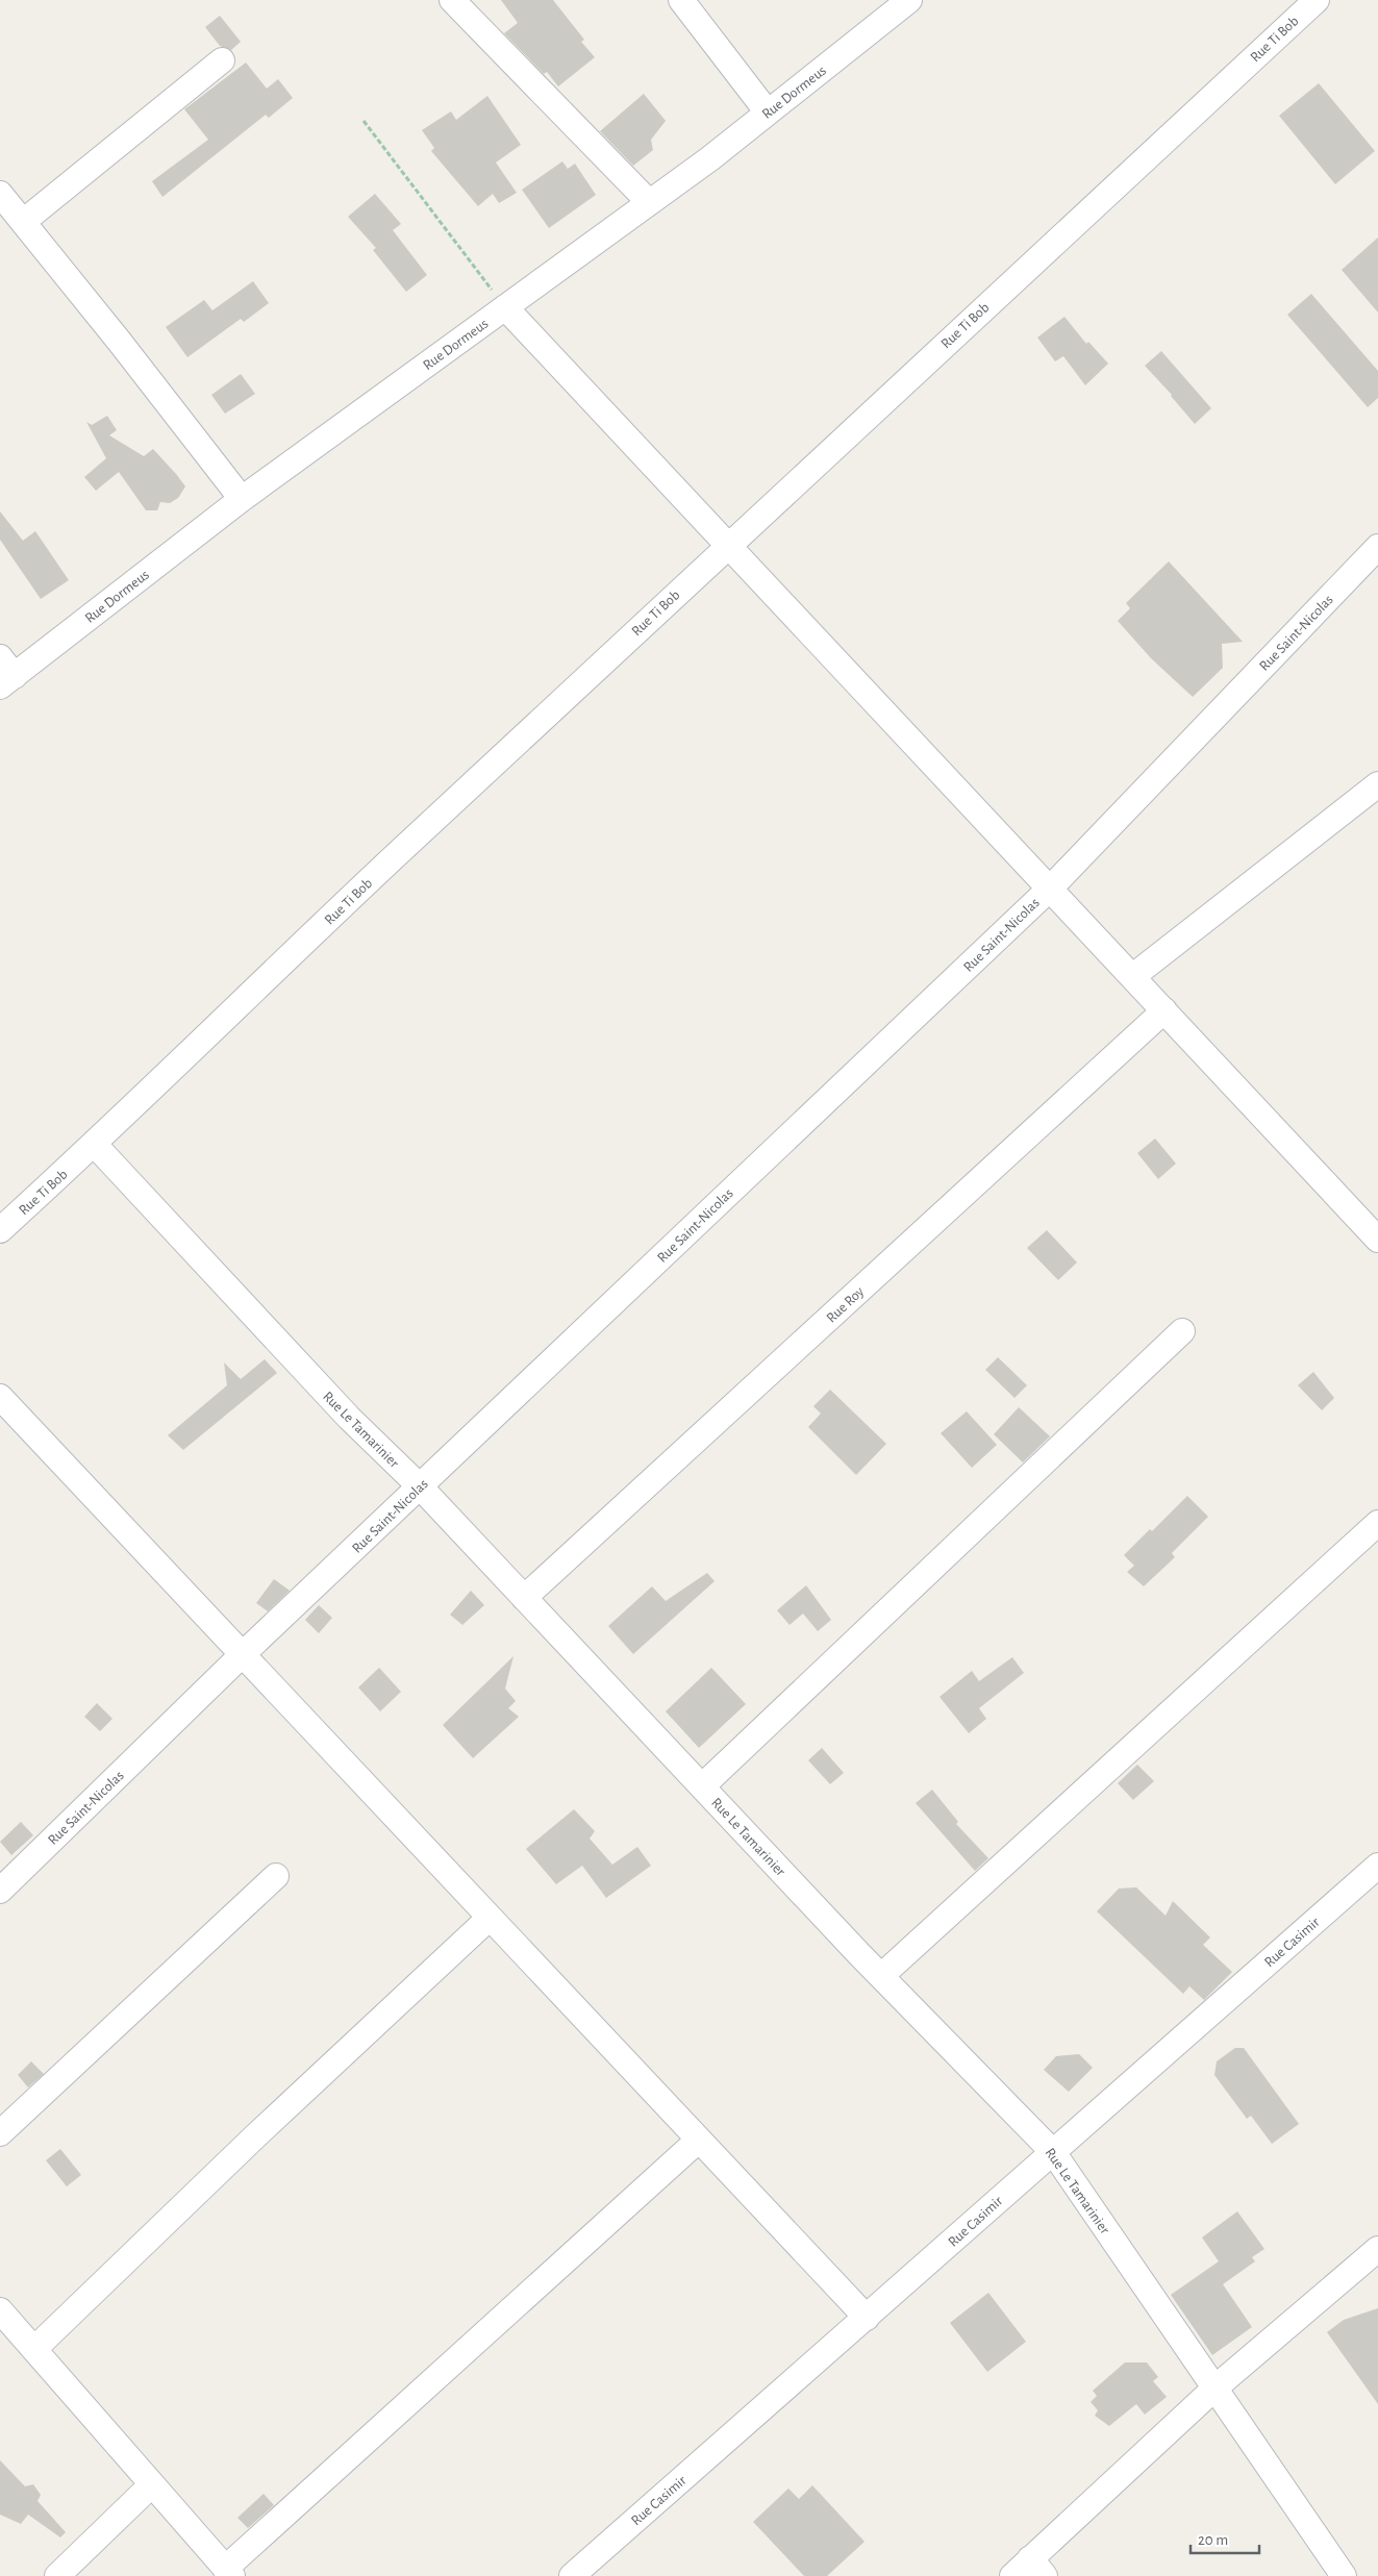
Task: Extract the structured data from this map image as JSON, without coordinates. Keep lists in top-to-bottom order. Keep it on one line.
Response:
{"streets":{"street":["Rue Ti Bob","Rue Dormeus","Rue Saint-Nicolas","Rue Roy","Rue Le Tamarinier","Rue Casimir"]},"crossings":[["Rue Ti Bob","Rue Le Tamarinier"],["Rue Saint-Nicolas","Rue Le Tamarinier"],["Rue Roy","Rue Le Tamarinier"],["Rue Le Tamarinier","Rue Casimir"]],"scale_bar":"20 m"}
